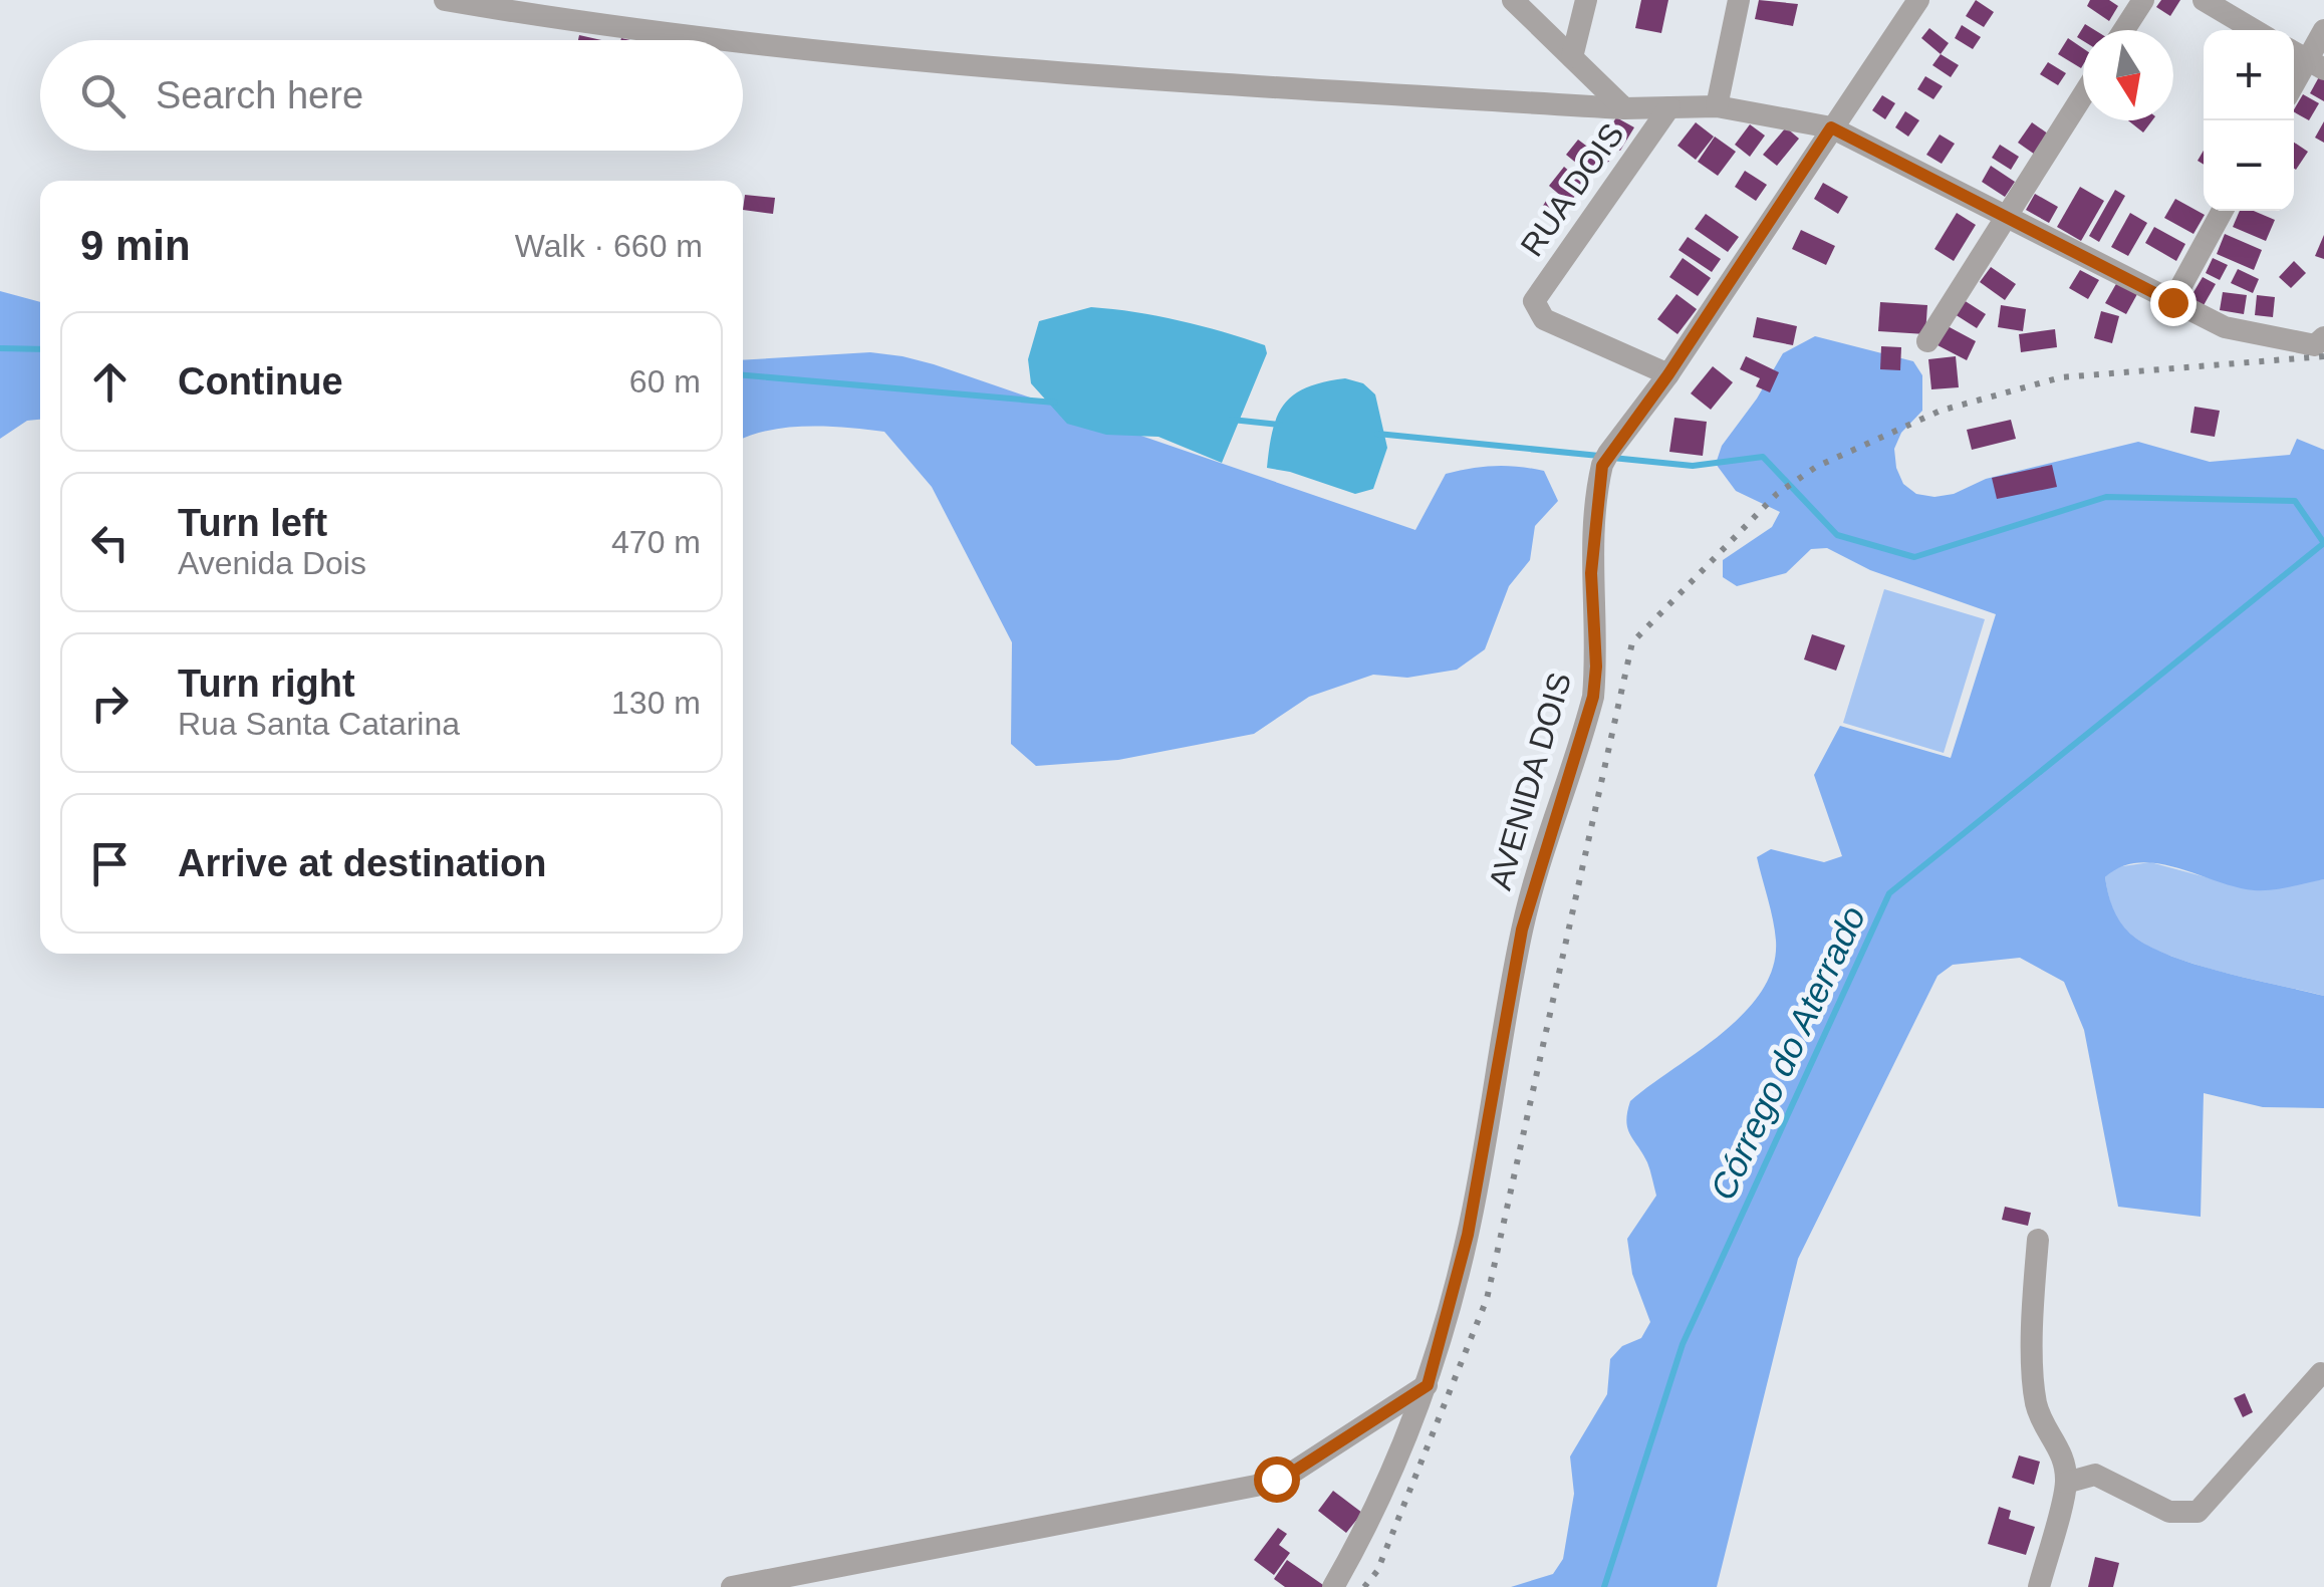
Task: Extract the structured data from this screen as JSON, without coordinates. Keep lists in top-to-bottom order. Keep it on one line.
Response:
{"streets":{"street":["RUA DOIS","AVENIDA DOIS"]},"crossings":[["RUA DOIS","AVENIDA DOIS"]],"water":["Córrego do Aterrado"],"north":"bottom","page":{"map_buttons":["+","−"],"search":"Search here","heading":["9 min","Walk · 660 m"],"list":[["Continue","60 m"],["Turn left","Avenida Dois","470 m"],["Turn right","Rua Santa Catarina","130 m"],"Arrive at destination"]}}
